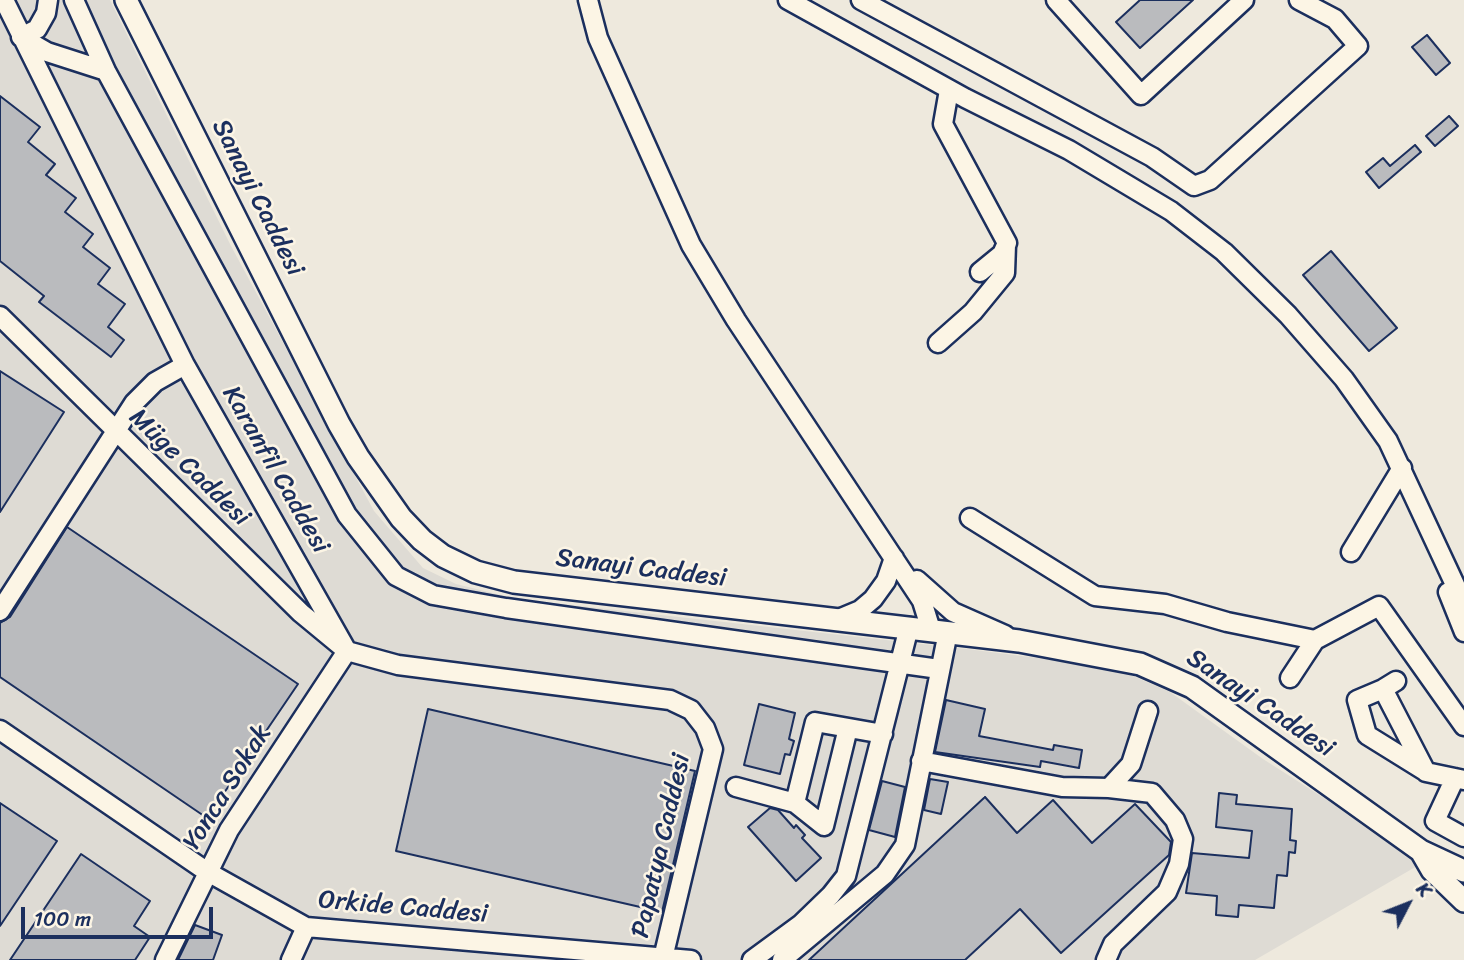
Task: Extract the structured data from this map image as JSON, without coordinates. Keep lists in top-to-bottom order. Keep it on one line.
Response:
{"streets":{"main road":["Sanayi Caddesi"],"lane":["Müge Caddesi","Karanfil Caddesi","Yonca Sokak","Papatya Caddesi","Orkide Caddesi"]},"crossings":[["Müge Caddesi","Karanfil Caddesi"],["Müge Caddesi","Yonca Sokak"],["Müge Caddesi","Papatya Caddesi"],["Karanfil Caddesi","Yonca Sokak"],["Karanfil Caddesi","Papatya Caddesi"],["Yonca Sokak","Papatya Caddesi"],["Yonca Sokak","Orkide Caddesi"],["Papatya Caddesi","Orkide Caddesi"]],"scale_bar":"100 m","north":"top right"}
